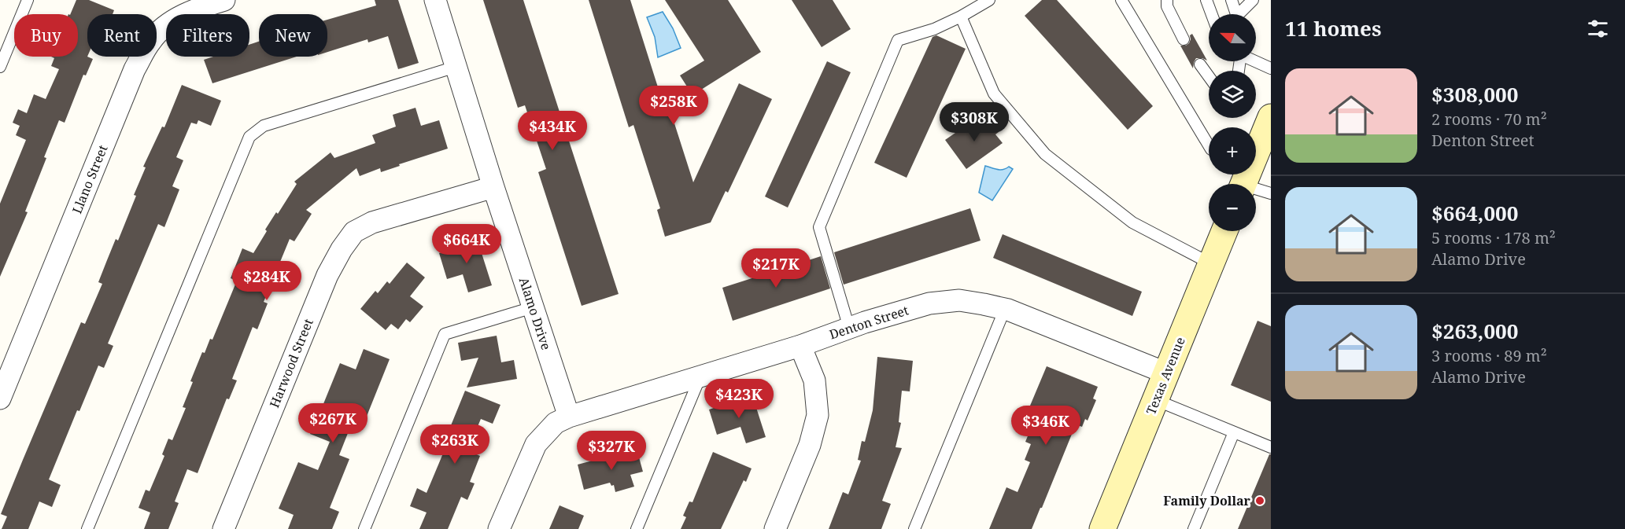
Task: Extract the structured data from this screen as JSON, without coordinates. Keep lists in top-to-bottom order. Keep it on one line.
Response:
{"streets":{"street":["Llano Street","Alamo Drive","Denton Street","Harwood Street","Texas Avenue"]},"crossings":[["Alamo Drive","Denton Street"],["Alamo Drive","Harwood Street"],["Denton Street","Texas Avenue"]],"places":["Family Dollar"],"north":"left","page":{"heading":"11 homes","map_buttons":["+","−"],"chip":["Buy","Rent","Filters","New"],"list":[{"name":"$308,000","note":"2 rooms · 70 m² · Denton Street"},{"name":"$664,000","note":"5 rooms · 178 m² · Alamo Drive"},{"name":"$263,000","note":"3 rooms · 89 m² · Alamo Drive"}],"price":["$258K","$308K","$434K","$664K","$217K","$284K","$423K","$267K","$346K","$263K","$327K"]}}
